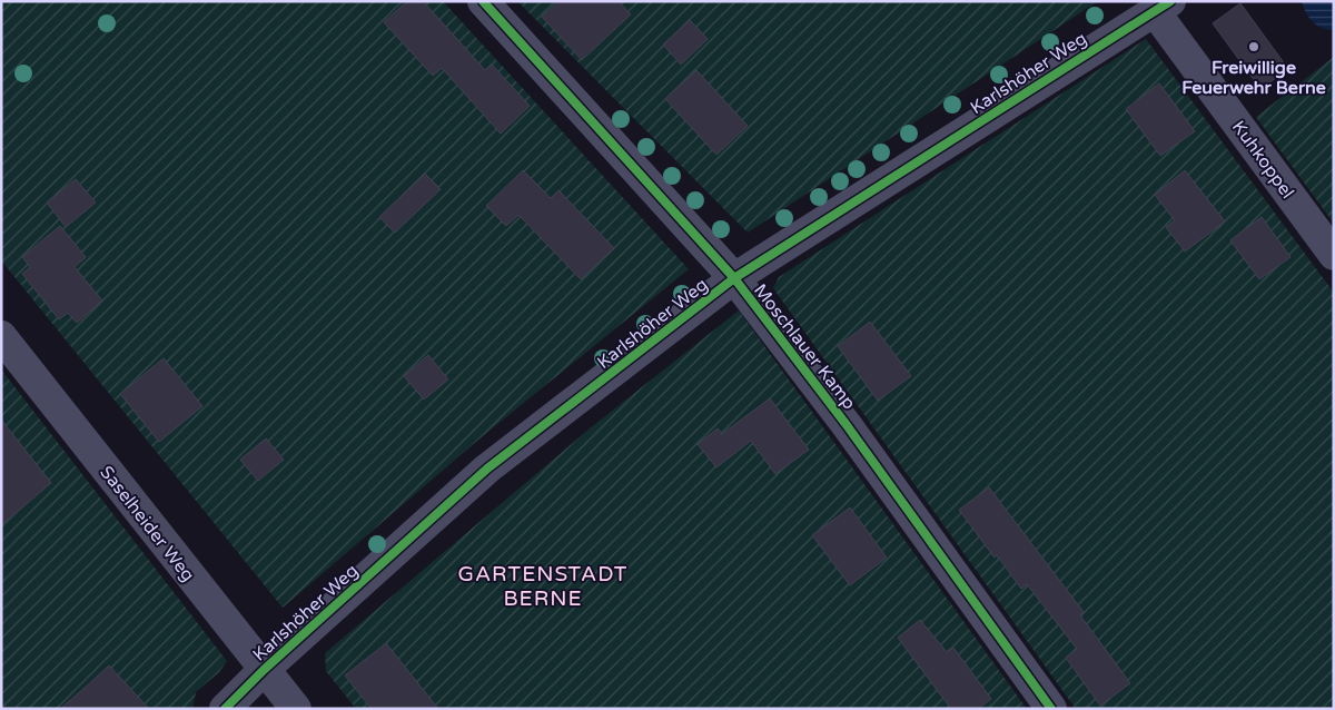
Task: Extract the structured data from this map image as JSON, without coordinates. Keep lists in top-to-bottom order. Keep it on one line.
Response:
{"streets":{"street":["Karlshöher Weg","Kuhkoppel","Moschlauer Kamp","Saselheider Weg"]},"crossings":[["Karlshöher Weg","Kuhkoppel"],["Karlshöher Weg","Moschlauer Kamp"],["Karlshöher Weg","Saselheider Weg"]],"districts":["GARTENSTADT BERNE"],"places":["Freiwillige Feuerwehr Berne"]}
